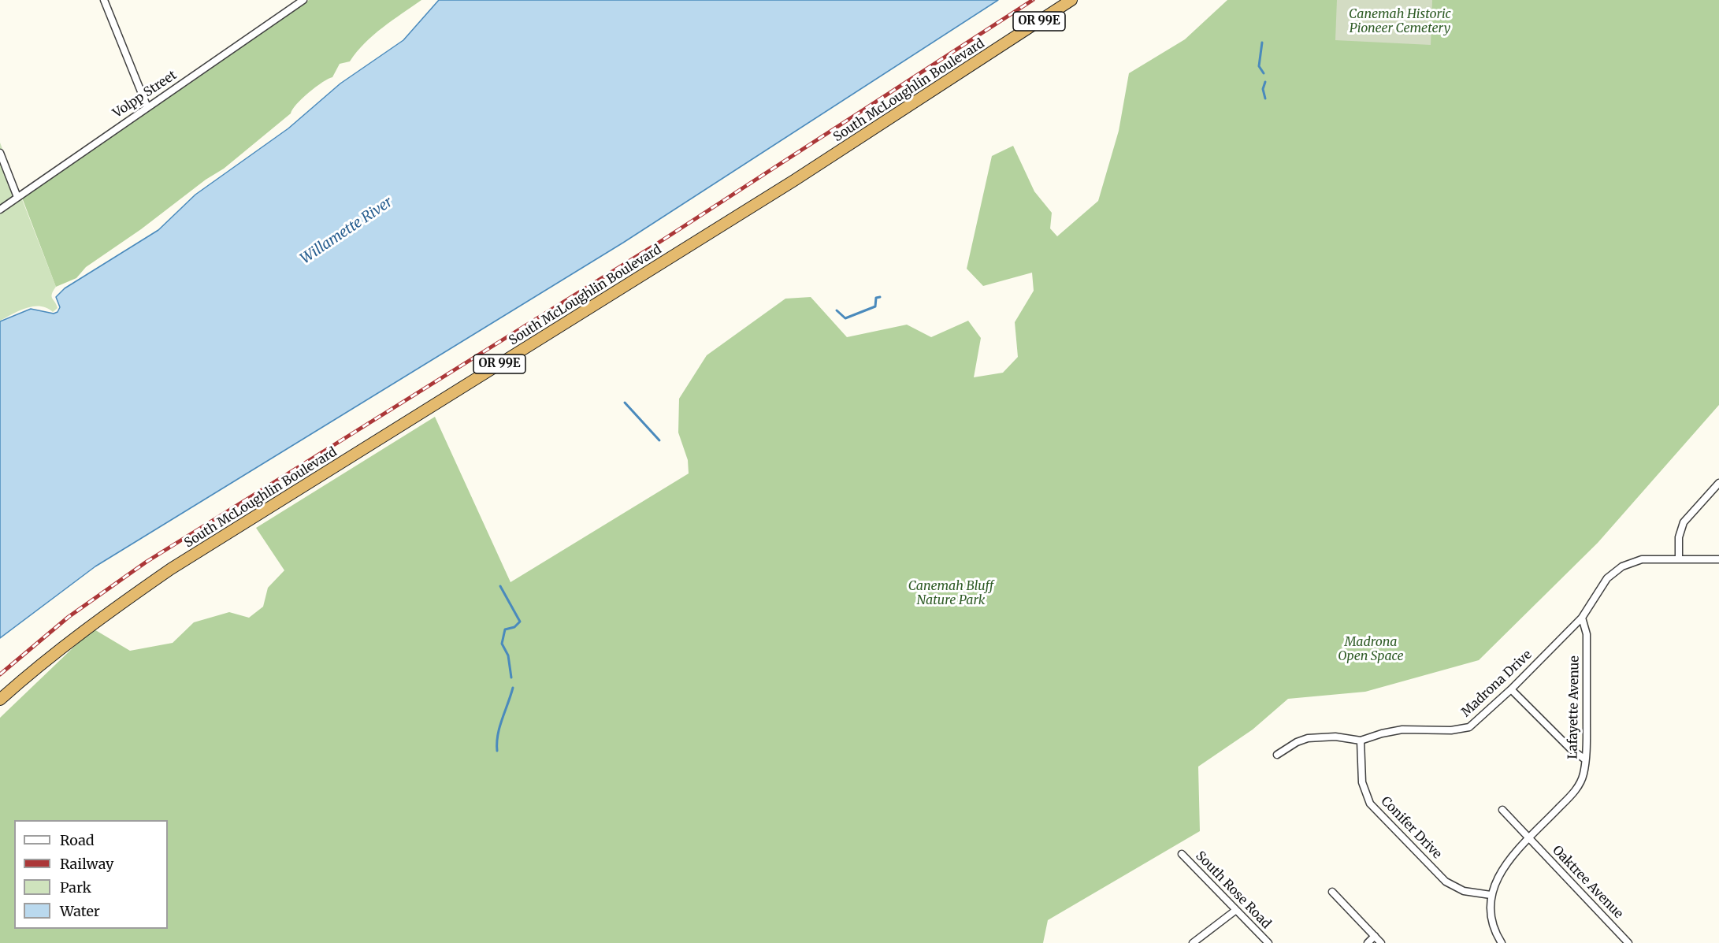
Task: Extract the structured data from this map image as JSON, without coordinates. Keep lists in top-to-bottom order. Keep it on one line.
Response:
{"streets":{"highway":["OR 99E","South McLoughlin Boulevard"],"street":["Volpp Street","Madrona Drive","Lafayette Avenue","Conifer Drive","Oaktree Avenue","South Rose Road"]},"crossings":[["Madrona Drive","Lafayette Avenue"],["Madrona Drive","Conifer Drive"],["Lafayette Avenue","Conifer Drive"],["Lafayette Avenue","Oaktree Avenue"]],"water":["Willamette River"],"parks":["Canemah Historic Pioneer Cemetery","Canemah Bluff Nature Park","Madrona Open Space"],"legend":["Road","Railway","Park","Water"]}
